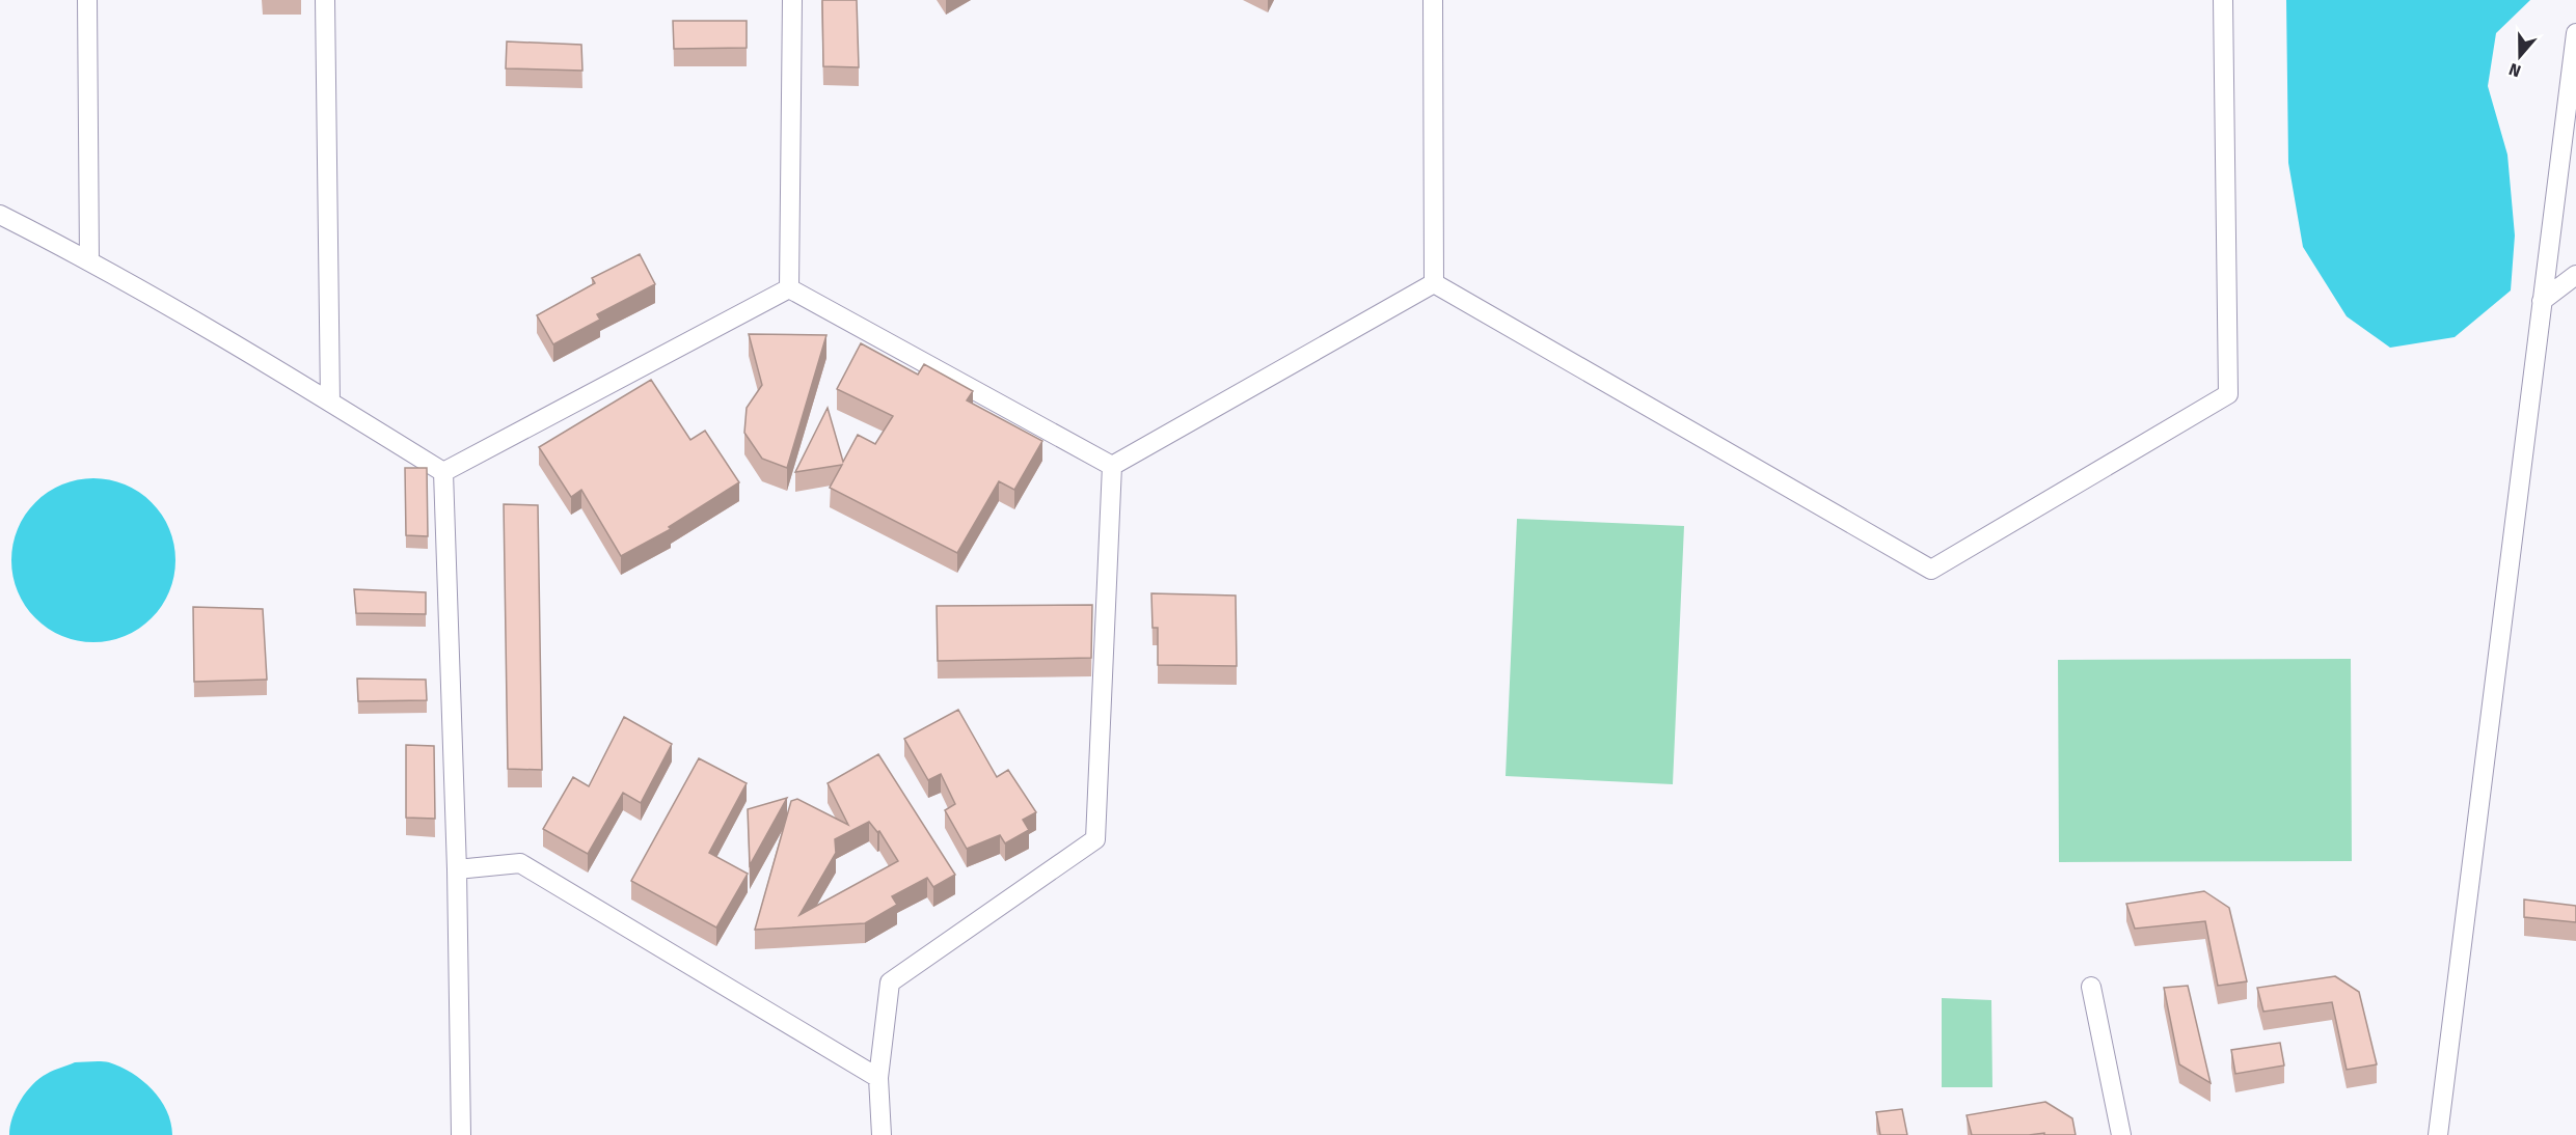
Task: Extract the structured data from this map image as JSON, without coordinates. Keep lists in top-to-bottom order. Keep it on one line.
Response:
{"north":"bottom"}
